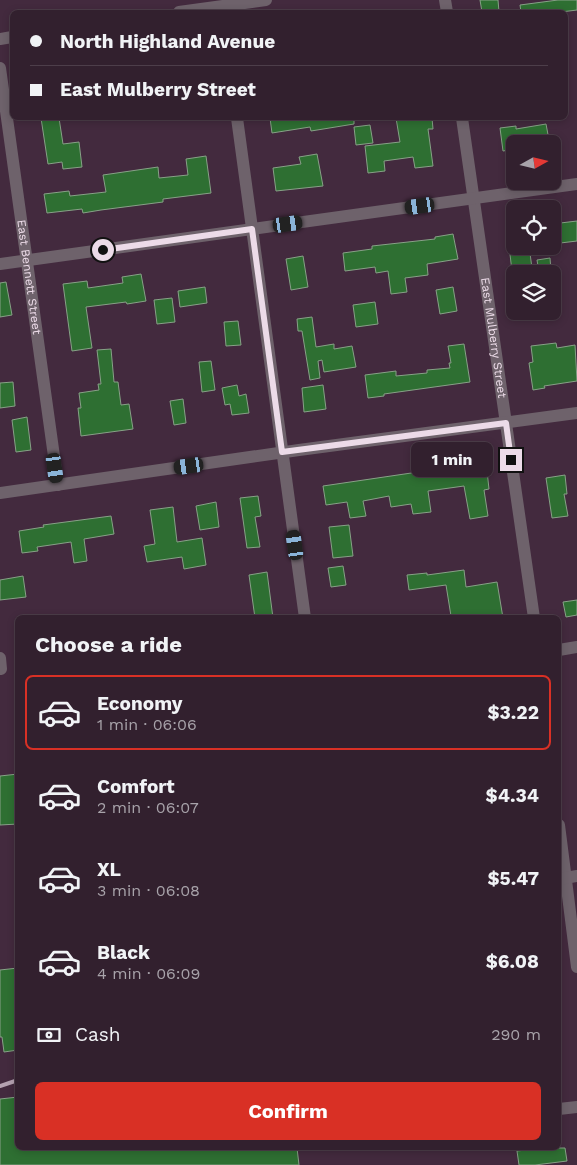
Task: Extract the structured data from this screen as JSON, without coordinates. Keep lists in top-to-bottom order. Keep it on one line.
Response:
{"streets":{"street":["East Bennett Street","East Mulberry Street"]},"north":"right","page":{"banner":["North Highland Avenue","East Mulberry Street"],"bubble":"1 min","heading":"Choose a ride","list":[{"name":"Economy","note":"1 min · 06:06","value":"$3.22"},{"name":"Comfort","note":"2 min · 06:07","value":"$4.34"},{"name":"XL","note":"3 min · 06:08","value":"$5.47"},{"name":"Black","note":"4 min · 06:09","value":"$6.08"}],"pay":["Cash","290 m"],"buttons":"Confirm"}}
